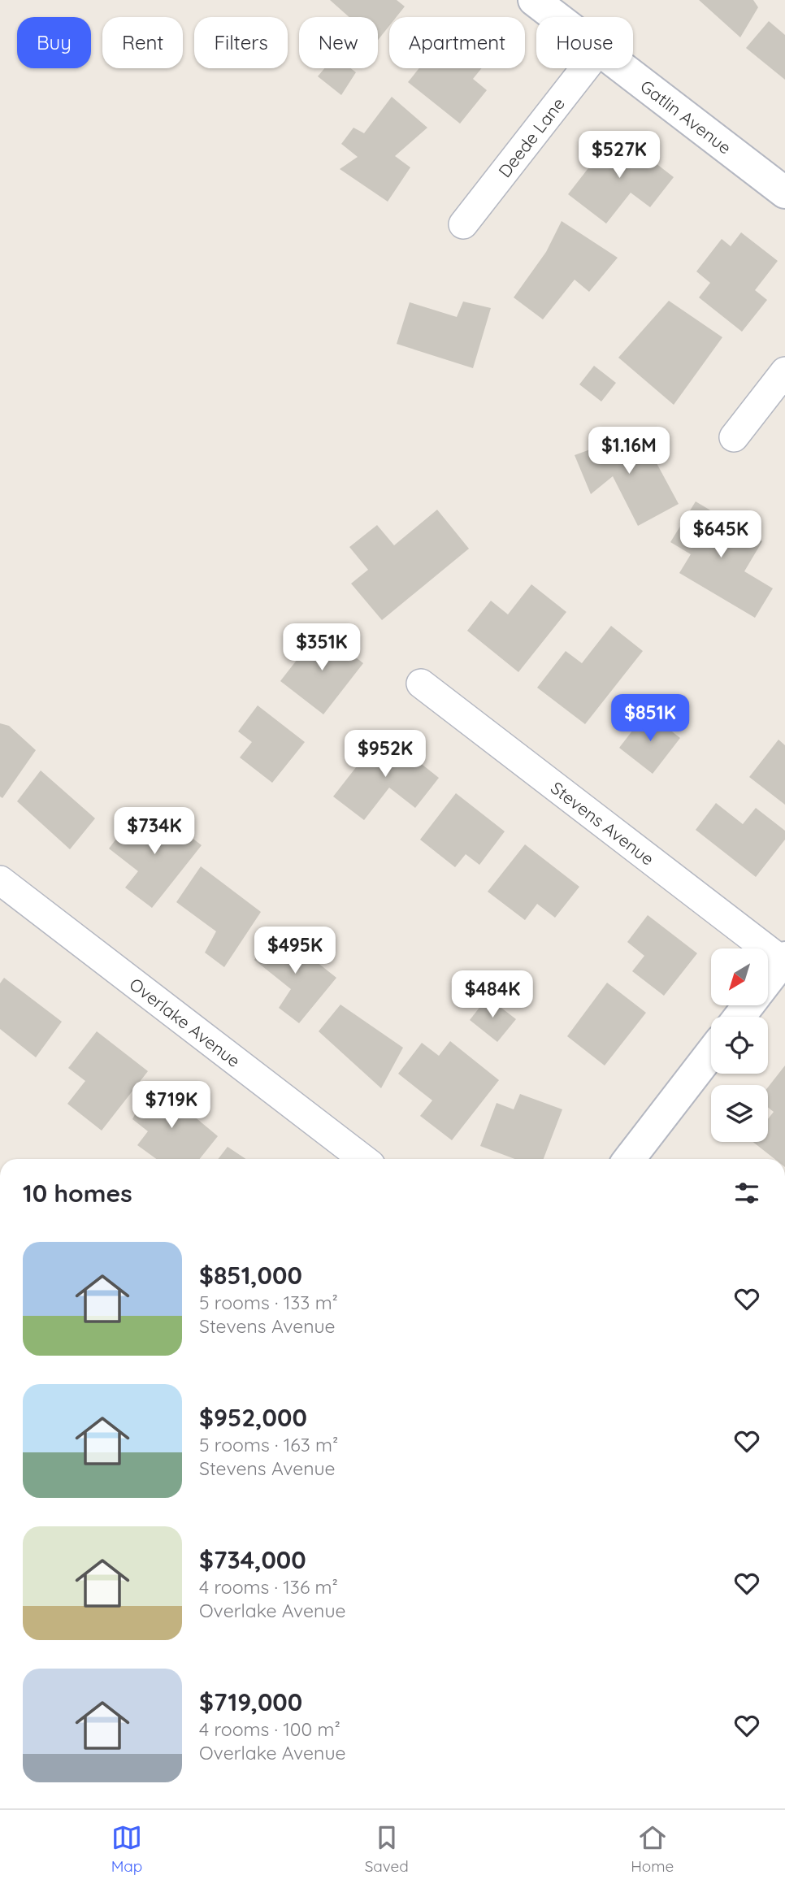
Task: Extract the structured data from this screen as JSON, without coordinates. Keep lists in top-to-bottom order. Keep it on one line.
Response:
{"streets":{"street":["Gatlin Avenue","Deede Lane","Stevens Avenue","Overlake Avenue"]},"north":"bottom left","page":{"chip":["Buy","Rent","Filters","New","Apartment","House"],"price":["$527K","$1.16M","$645K","$351K","$851K","$952K","$734K","$495K","$484K","$719K"],"heading":"10 homes","list":[{"name":"$851,000","note":"5 rooms · 133 m² · Stevens Avenue"},{"name":"$952,000","note":"5 rooms · 163 m² · Stevens Avenue"},{"name":"$734,000","note":"4 rooms · 136 m² · Overlake Avenue"},{"name":"$719,000","note":"4 rooms · 100 m² · Overlake Avenue"}],"tabs":["Map","Saved","Home"]}}
